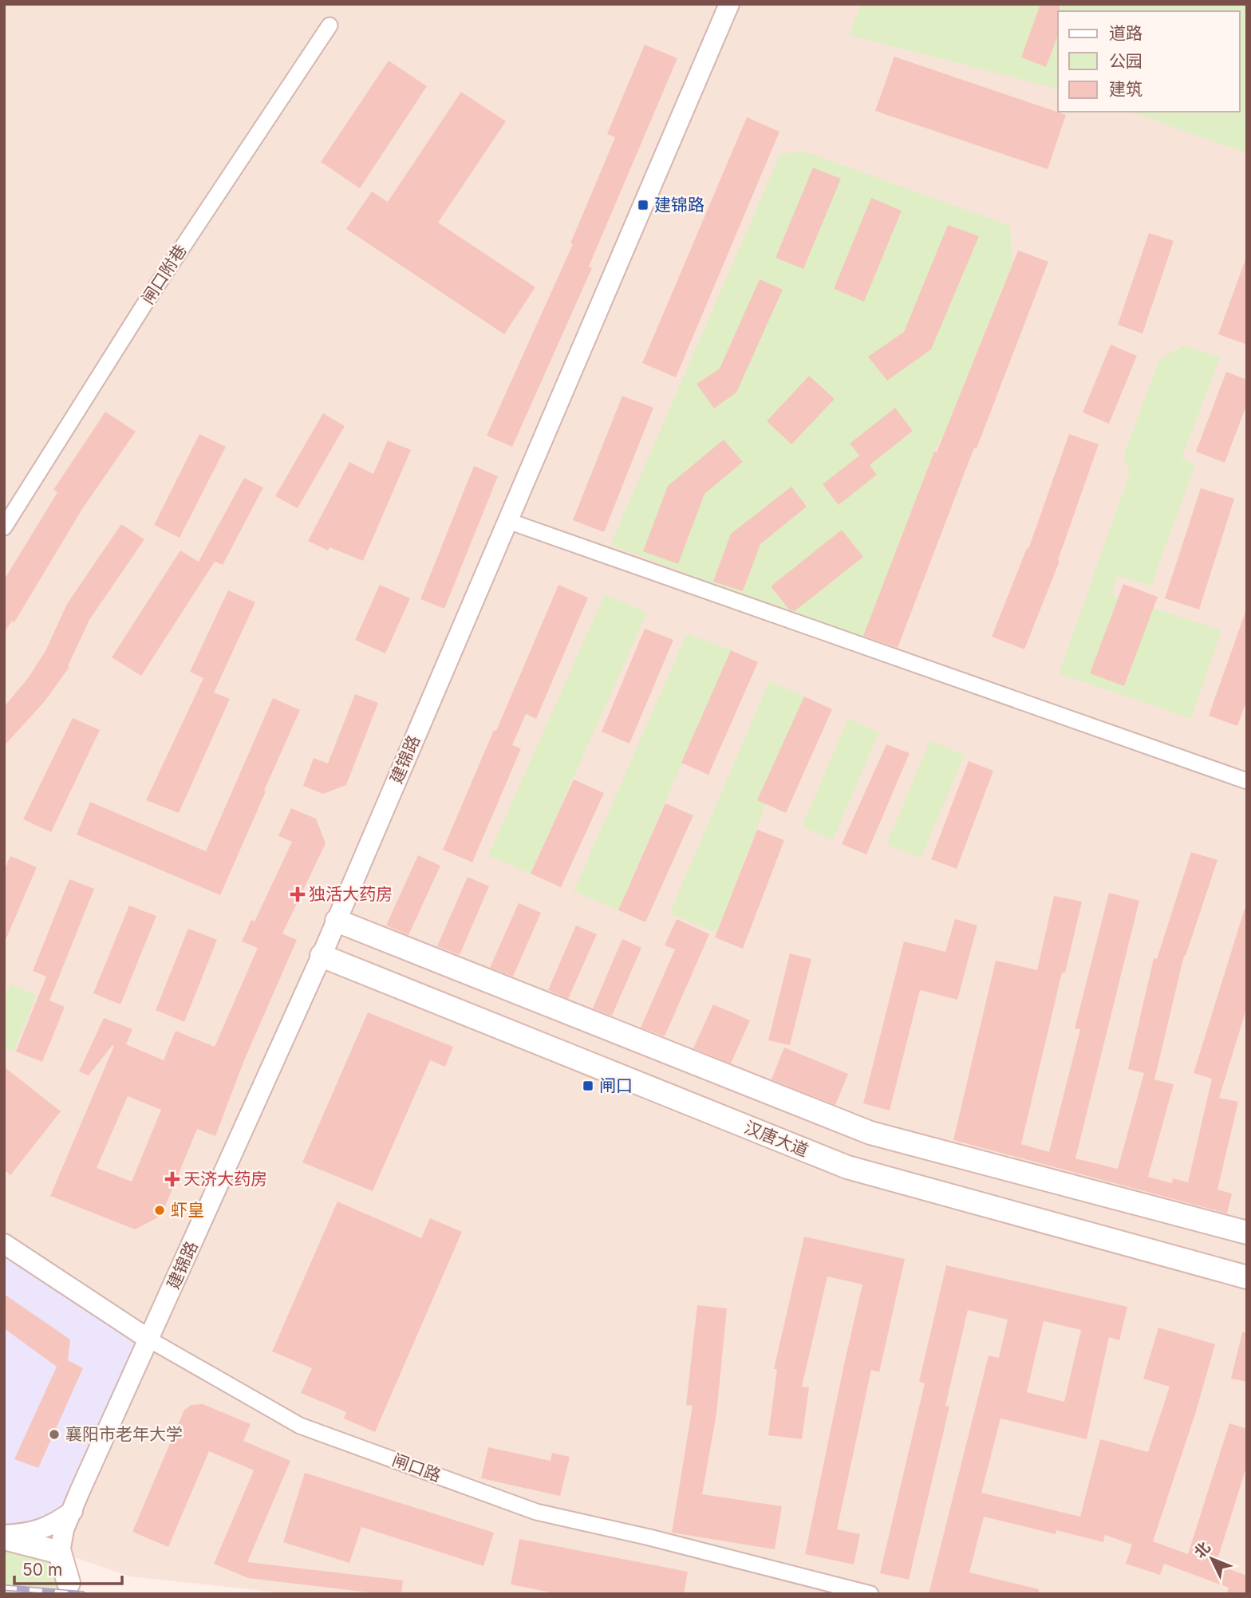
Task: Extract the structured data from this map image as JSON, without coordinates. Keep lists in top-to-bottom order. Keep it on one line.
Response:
{"streets":{"main road":["汉唐大道"],"street":["闸口附巷","建锦路","闸口路"]},"crossings":[["建锦路","汉唐大道"],["建锦路","闸口路"]],"places":{"transit":["建锦路","闸口"],"health":["独活大药房","天济大药房"],"other":["虾皇","襄阳市老年大学"]},"legend":["道路","公园","建筑"],"scale_bar":"50 m","north":"top left"}
